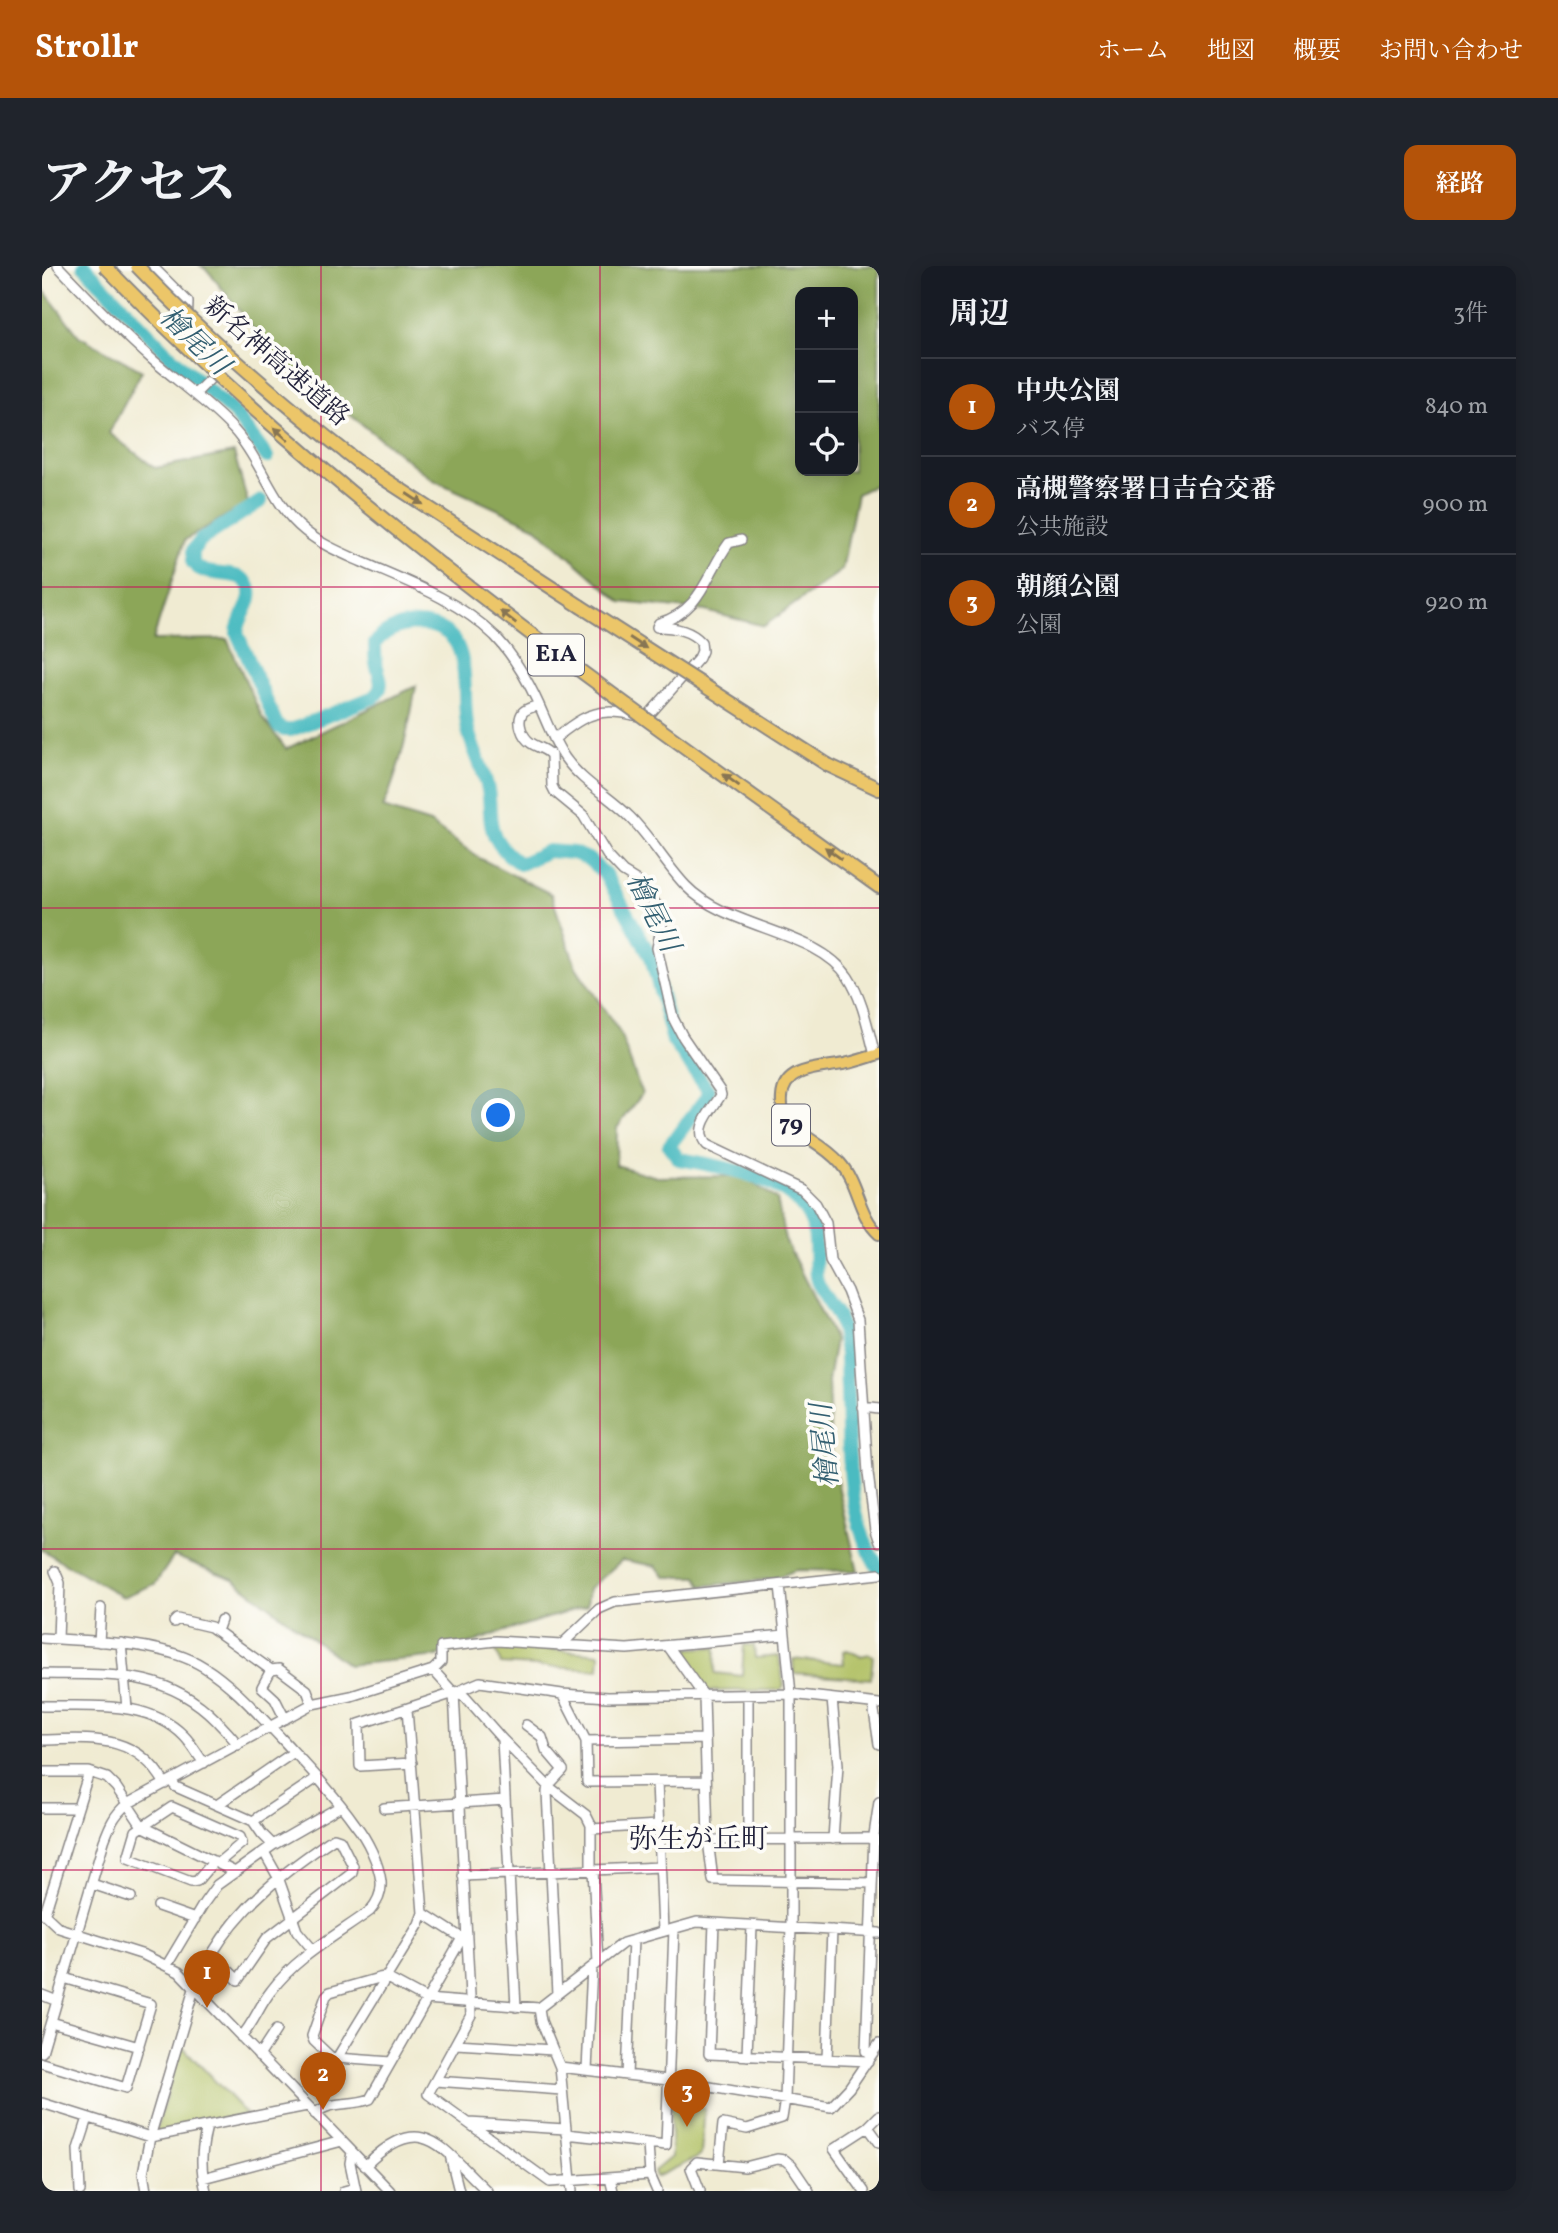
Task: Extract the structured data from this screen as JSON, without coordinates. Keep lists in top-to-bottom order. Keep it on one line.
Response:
{"streets":{"highway":["新名神高速道路","E1A"],"main road":["79"]},"districts":["弥生が丘町"],"water":["檜尾川"],"page":{"header":"Strollr","nav":["ホーム","地図","概要","お問い合わせ"],"title":"アクセス","buttons":"経路","heading":["周辺","3件"],"map_buttons":["+","−"],"list":[{"mark":"1","name":"中央公園","note":"バス停","value":"840 m"},{"mark":"2","name":"高槻警察署日吉台交番","note":"公共施設","value":"900 m"},{"mark":"3","name":"朝顔公園","note":"公園","value":"920 m"}],"pins":["1","2","3"]}}
